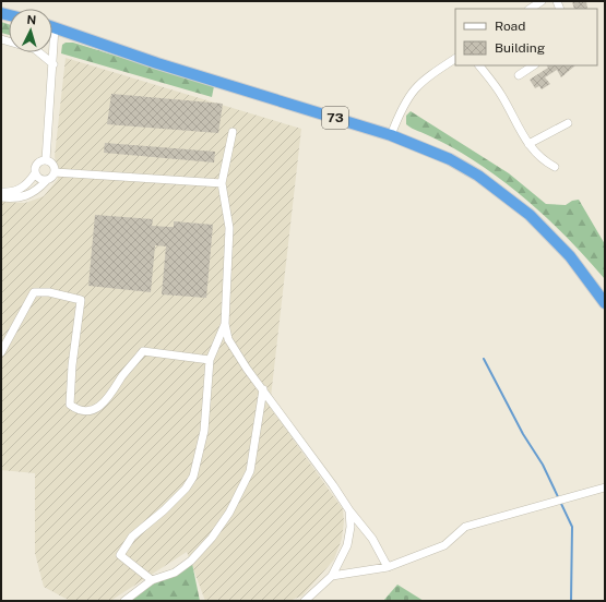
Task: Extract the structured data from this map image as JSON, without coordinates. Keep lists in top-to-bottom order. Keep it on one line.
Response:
{"streets":{"highway":["73"]},"legend":["Road","Building"],"north":"top"}
